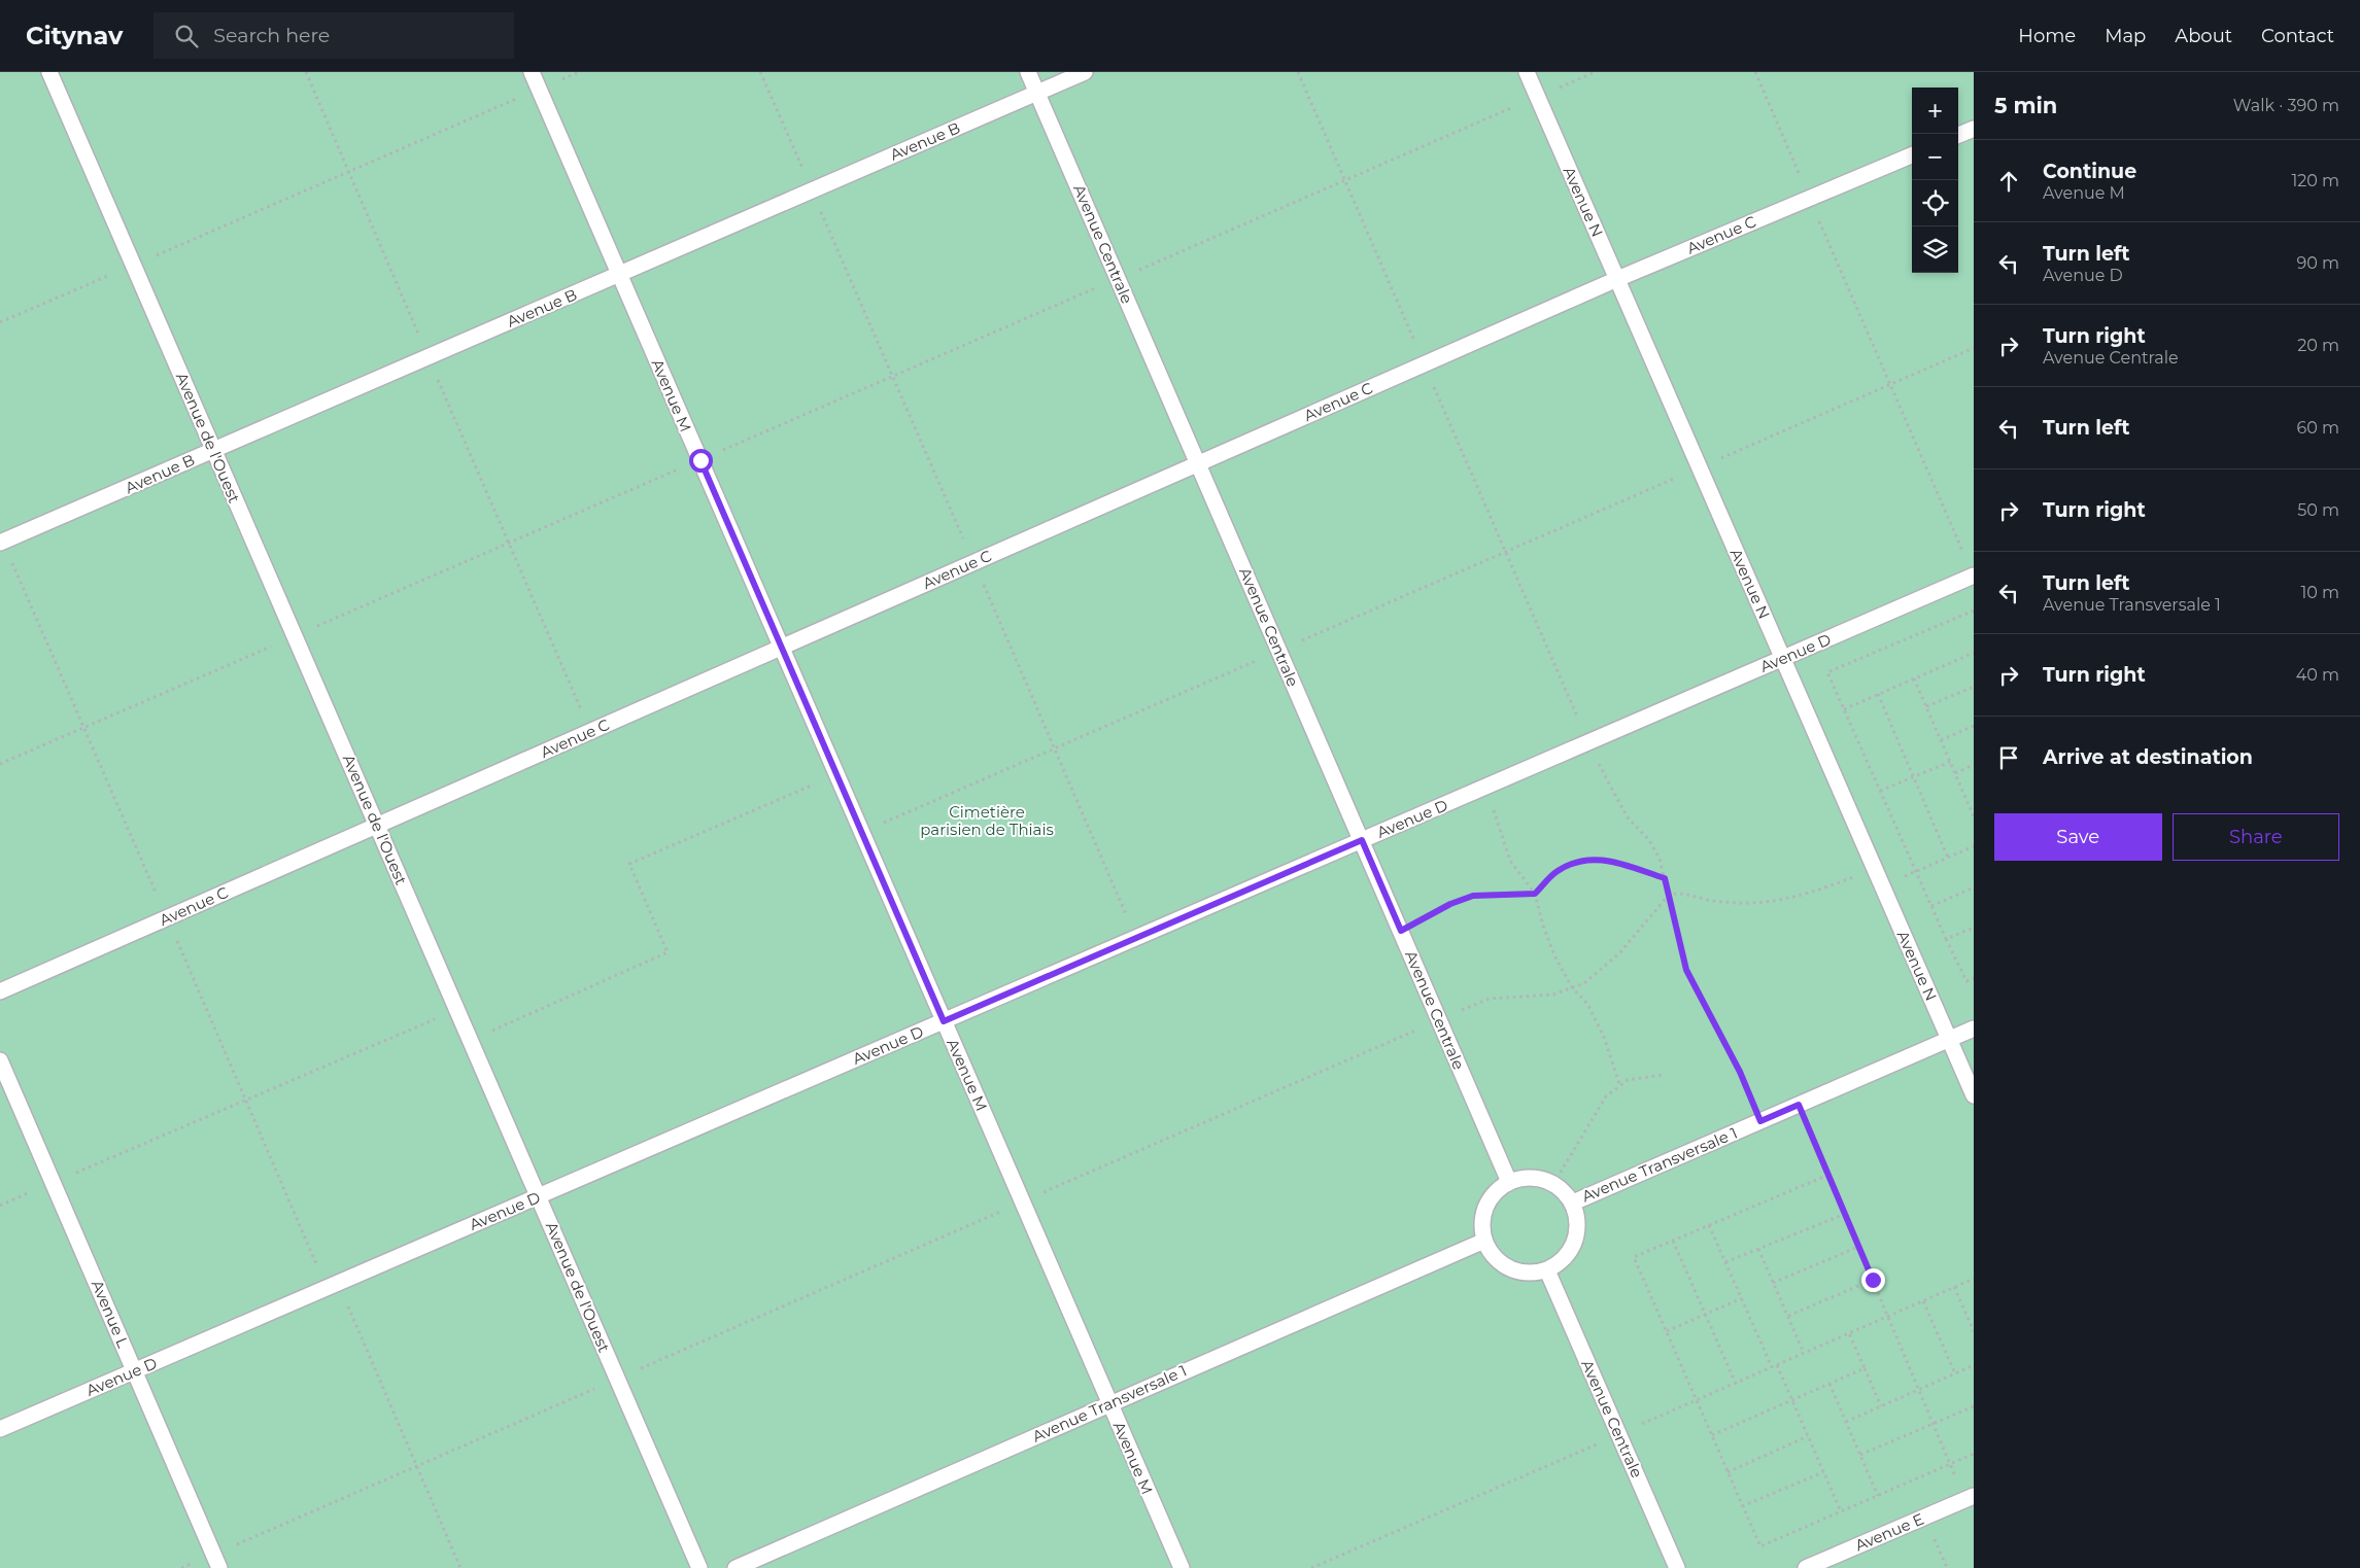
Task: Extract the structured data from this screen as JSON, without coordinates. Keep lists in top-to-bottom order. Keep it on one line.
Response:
{"streets":{"lane":["Avenue B","Avenue N","Avenue C","Avenue Centrale","Avenue M","Avenue de l'Ouest","Avenue D","Avenue Transversale 1","Avenue L","Avenue E"]},"crossings":[["Avenue B","Avenue Centrale"],["Avenue B","Avenue M"],["Avenue B","Avenue de l'Ouest"],["Avenue N","Avenue C"],["Avenue N","Avenue D"],["Avenue N","Avenue Transversale 1"],["Avenue C","Avenue Centrale"],["Avenue C","Avenue M"],["Avenue C","Avenue de l'Ouest"],["Avenue Centrale","Avenue D"],["Avenue Centrale","Avenue Transversale 1"],["Avenue M","Avenue D"],["Avenue M","Avenue Transversale 1"],["Avenue de l'Ouest","Avenue D"],["Avenue D","Avenue L"]],"parks":["Cimetière parisien de Thiais"],"page":{"header":"Citynav","search":"Search here","nav":["Home","Map","About","Contact"],"heading":["5 min","Walk · 390 m"],"map_buttons":["+","−"],"list":[["Continue","Avenue M","120 m"],["Turn left","Avenue D","90 m"],["Turn right","Avenue Centrale","20 m"],["Turn left","60 m"],["Turn right","50 m"],["Turn left","Avenue Transversale 1","10 m"],["Turn right","40 m"],"Arrive at destination"],"buttons":["Save","Share"]}}
